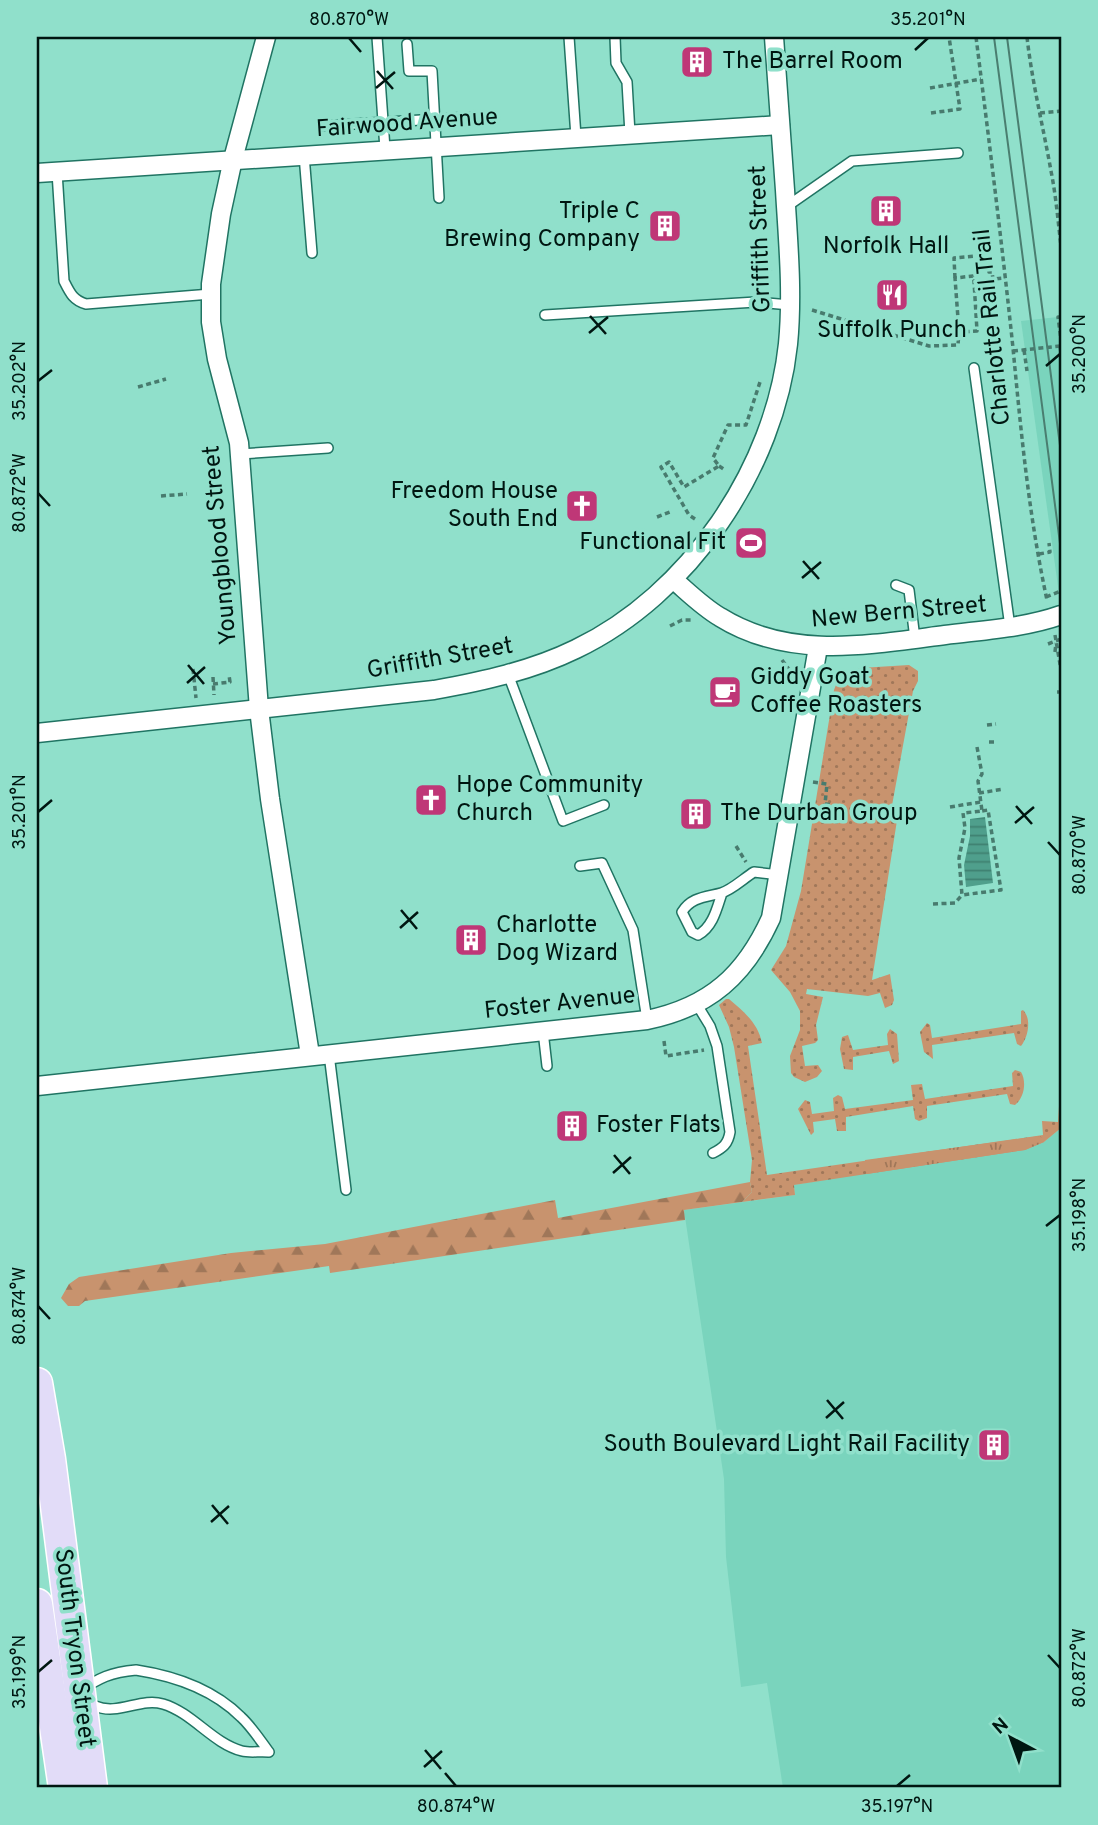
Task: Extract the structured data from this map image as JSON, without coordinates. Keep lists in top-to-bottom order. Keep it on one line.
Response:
{"streets":{"main road":["South Tryon Street"],"street":["Fairwood Avenue","Griffith Street","Youngblood Street","New Bern Street","Foster Avenue"],"path":["Charlotte Rail Trail"]},"crossings":[["Fairwood Avenue","Griffith Street"],["Fairwood Avenue","Youngblood Street"],["Griffith Street","Youngblood Street"],["Griffith Street","New Bern Street"],["Youngblood Street","Foster Avenue"],["New Bern Street","Foster Avenue"]],"places":{"building":["The Barrel Room","Norfolk Hall","Triple C Brewing Company","The Durban Group","Charlotte Dog Wizard","Foster Flats","South Boulevard Light Rail Facility"],"restaurant":["Suffolk Punch"],"church":["Freedom House South End","Hope Community Church"],"sports":["Functional Fit"],"cafe":["Giddy Goat Coffee Roasters"]},"north":"top left","coordinates":["80.870°W","35.201°N","35.200°N","35.202°N","80.872°W","35.198°N","80.874°W","35.199°N","35.197°N"]}
